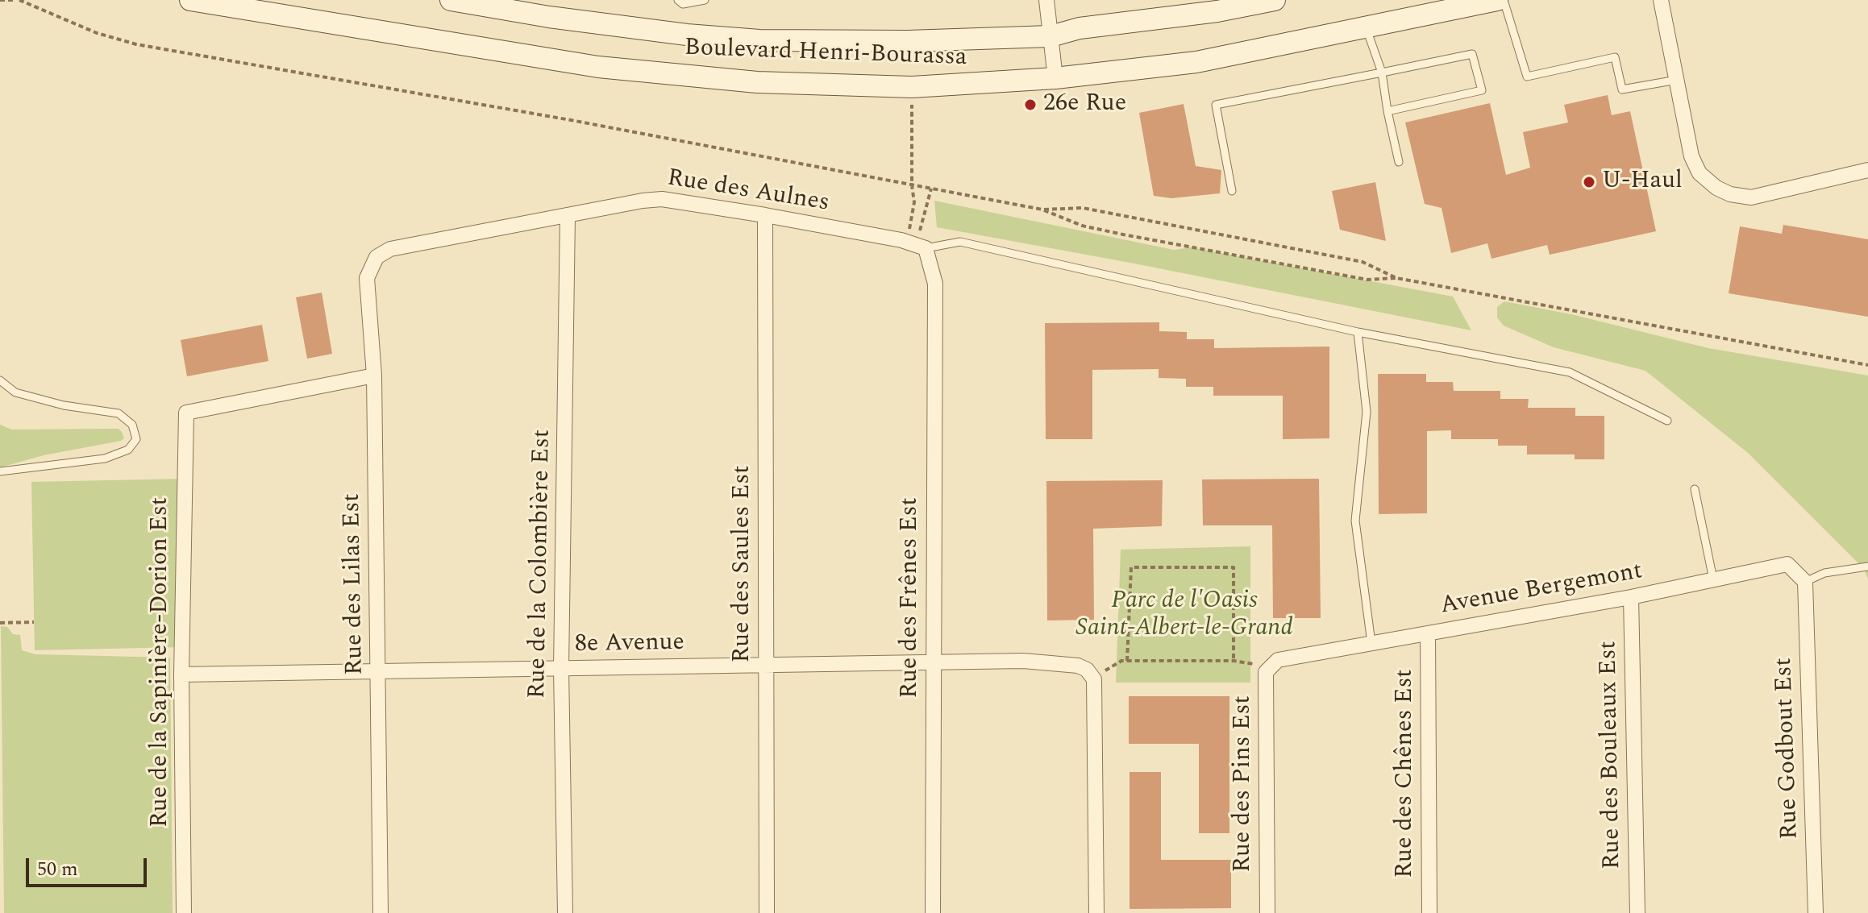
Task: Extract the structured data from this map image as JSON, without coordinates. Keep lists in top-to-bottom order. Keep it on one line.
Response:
{"streets":{"main road":["Boulevard Henri-Bourassa"],"street":["Rue des Aulnes","Rue de la Colombière Est","Rue des Saules Est","Rue des Lilas Est","Avenue Bergemont","Rue des Frênes Est","8e Avenue","Rue de la Sapinière-Dorion Est","Rue Godbout Est","Rue des Bouleaux Est","Rue des Chênes Est","Rue des Pins Est"]},"crossings":[["Rue des Aulnes","Rue de la Colombière Est"],["Rue des Aulnes","Rue des Saules Est"],["Rue des Aulnes","Rue des Lilas Est"],["Rue des Aulnes","Rue des Frênes Est"],["Rue de la Colombière Est","8e Avenue"],["Rue des Saules Est","8e Avenue"],["Rue des Lilas Est","8e Avenue"],["Rue des Lilas Est","Rue de la Sapinière-Dorion Est"],["Avenue Bergemont","Rue Godbout Est"],["Avenue Bergemont","Rue des Bouleaux Est"],["Avenue Bergemont","Rue des Chênes Est"],["Avenue Bergemont","Rue des Pins Est"],["Rue des Frênes Est","8e Avenue"],["8e Avenue","Rue de la Sapinière-Dorion Est"]],"parks":["Parc de l'Oasis Saint-Albert-le-Grand"],"places":["26e Rue","U-Haul"],"scale_bar":"50 m"}
